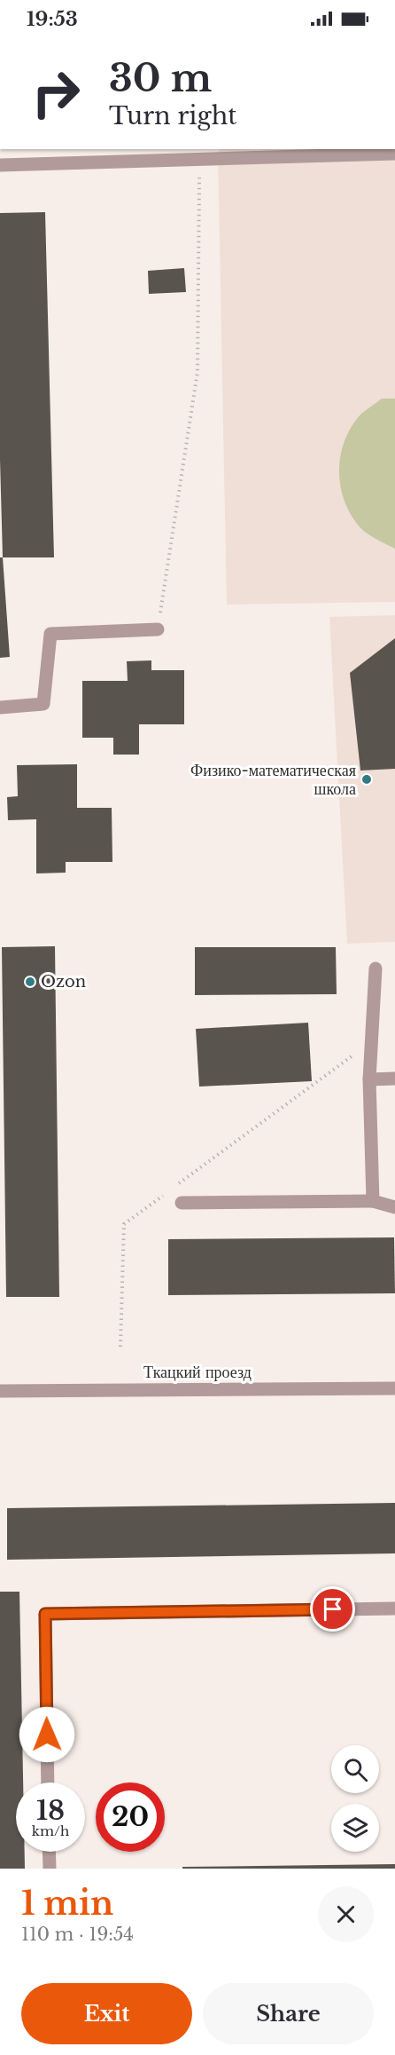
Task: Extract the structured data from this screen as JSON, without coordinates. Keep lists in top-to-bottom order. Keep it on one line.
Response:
{"streets":{"street":["Ткацкий проезд"]},"places":["Физико-математическая школа","Ozon"],"page":{"status":"19:53","turn":["30 m","Turn right"],"speed":"18 km/h","limit":"20","heading":["1 min","110 m · 19:54"],"buttons":["Exit","Share"]}}
